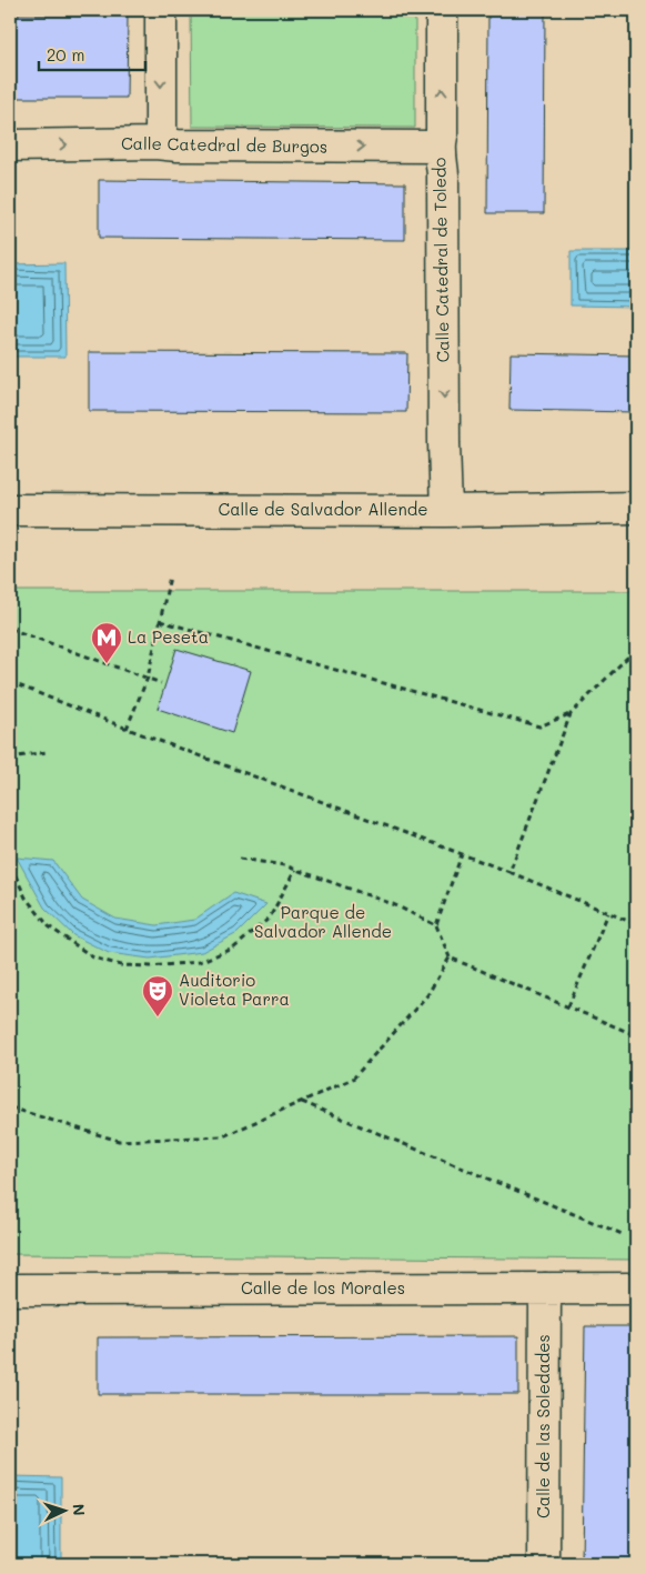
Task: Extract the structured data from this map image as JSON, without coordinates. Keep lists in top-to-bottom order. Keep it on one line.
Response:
{"streets":{"street":["Calle Catedral de Burgos","Calle Catedral de Toledo","Calle de Salvador Allende","Calle de los Morales","Calle de las Soledades"]},"crossings":[["Calle Catedral de Burgos","Calle Catedral de Toledo"],["Calle Catedral de Toledo","Calle de Salvador Allende"],["Calle de los Morales","Calle de las Soledades"]],"one_way":["Calle Catedral de Burgos"],"parks":["Parque de Salvador Allende"],"places":{"metro station":["La Peseta"],"theatre":["Auditorio Violeta Parra"]},"scale_bar":"20 m","north":"right"}
